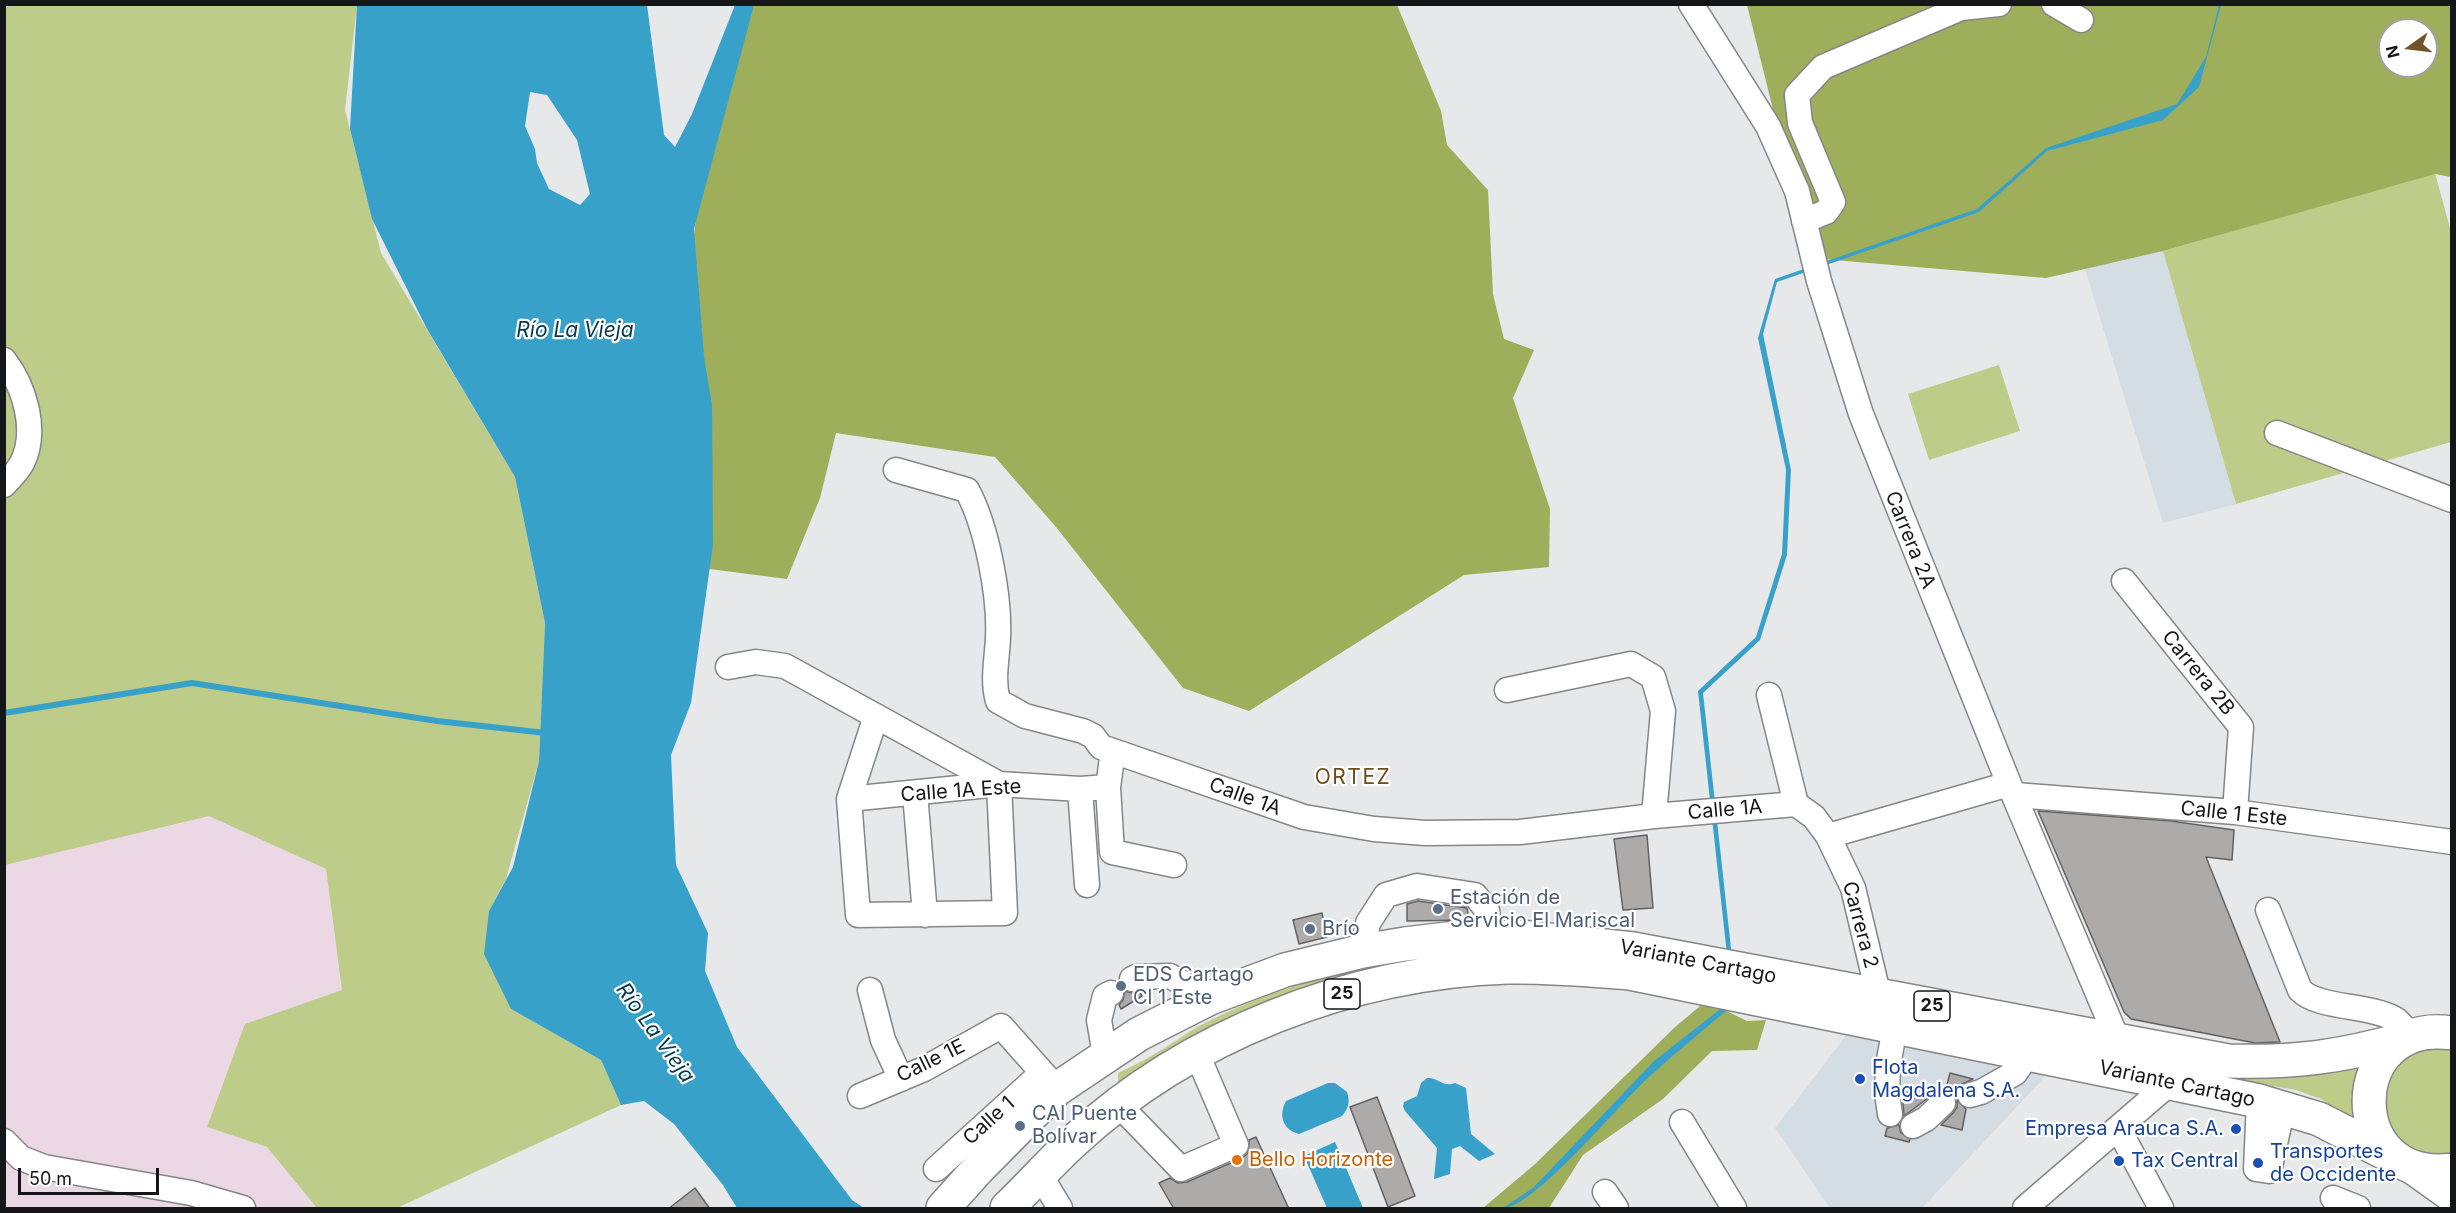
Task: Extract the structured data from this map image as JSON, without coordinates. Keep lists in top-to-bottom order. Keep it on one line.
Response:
{"streets":{"highway":["Variante Cartago","25"],"street":["Carrera 2A","Carrera 2B","Calle 1A Este","Calle 1A","Calle 1 Este","Carrera 2","Calle 1E","Calle 1"]},"crossings":[["Carrera 2A","Calle 1 Este"],["Carrera 2A","Variante Cartago"],["Carrera 2B","Calle 1 Este"],["Calle 1A","Carrera 2"],["Carrera 2","Variante Cartago"],["Variante Cartago","25"],["Variante Cartago","Calle 1E"],["Variante Cartago","Calle 1"],["Calle 1E","Calle 1"]],"districts":["ORTEZ"],"water":["Río La Vieja"],"places":["Estación de Servicio El Mariscal","Brío","EDS Cartago Cl 1 Este","Flota Magdalena S.A.","CAI Puente Bolívar","Empresa Arauca S.A.","Bello Horizonte","Tax Central","Transportes de Occidente"],"scale_bar":"50 m","north":"left"}
